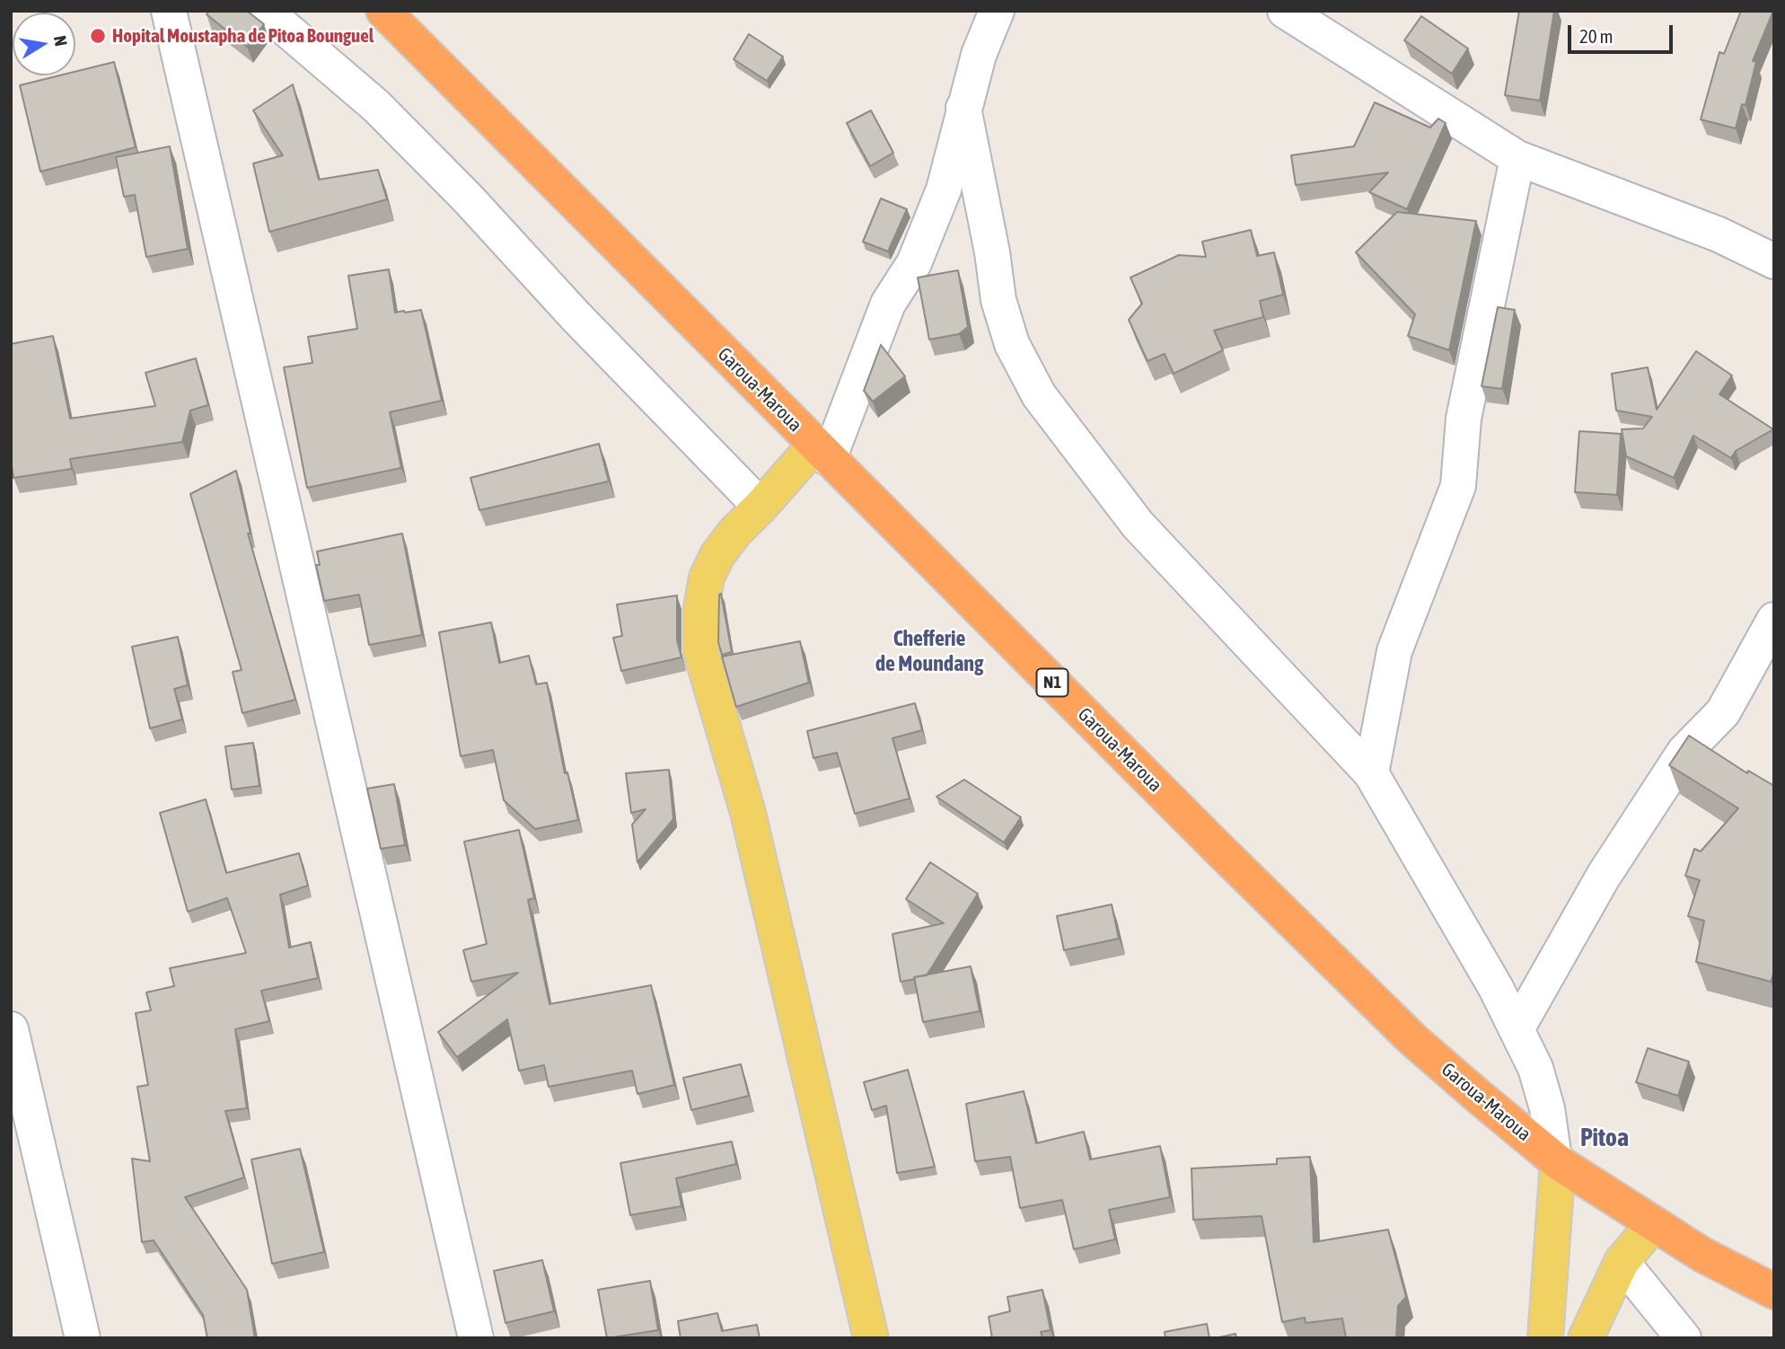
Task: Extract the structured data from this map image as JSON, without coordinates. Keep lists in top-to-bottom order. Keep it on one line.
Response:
{"streets":{"highway":["Garoua-Maroua","N1"]},"districts":["Chefferie de Moundang","Pitoa"],"places":["Hopital Moustapha de Pitoa Bounguel"],"scale_bar":"20 m","north":"right"}
